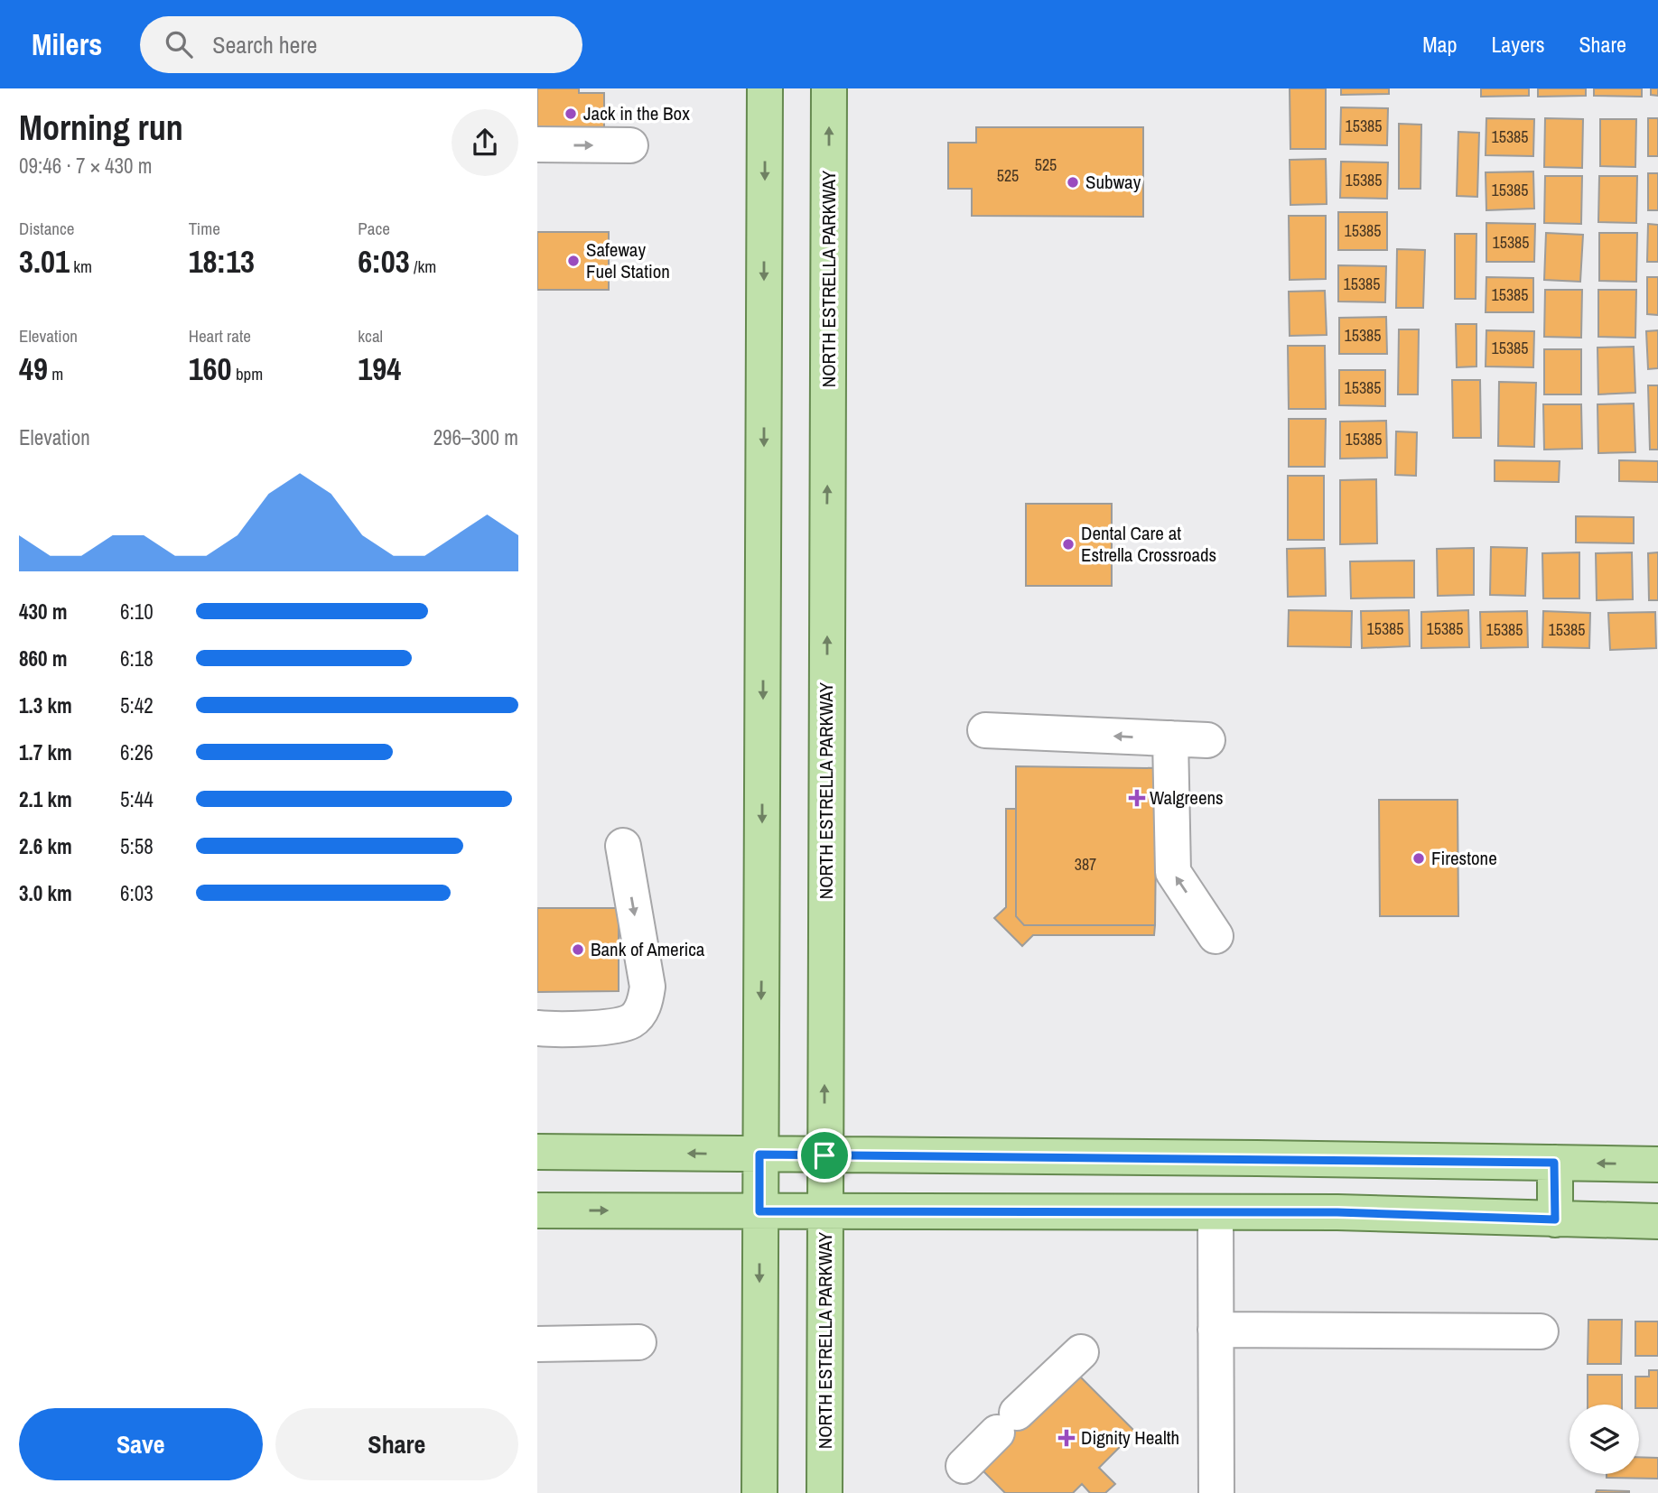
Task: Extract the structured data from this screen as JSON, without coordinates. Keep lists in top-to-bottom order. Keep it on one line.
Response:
{"streets":{"main road":["NORTH ESTRELLA PARKWAY"]},"places":{"other":["Jack in the Box","Subway","Safeway Fuel Station","Dental Care at Estrella Crossroads","Firestone","Bank of America"],"health":["Walgreens","Dignity Health"]},"house_numbers":["15385","15385","525","525","15385","15385","15385","15385","15385","15385","15385","15385","15385","15385","15385","15385","15385","15385","387"],"page":{"header":"Milers","search":"Search here","nav":["Map","Layers","Share"],"heading":["Morning run","09:46 · 7 × 430 m"],"stats":[["Distance","3.01 km"],["Time","18:13"],["Pace","6:03 /km"],["Elevation","49 m"],["Heart rate","160 bpm"],["kcal","194"]],"chart":["Elevation","296–300 m"],"list":[{"name":"430 m","note":"6:10"},{"name":"860 m","note":"6:18"},{"name":"1.3 km","note":"5:42"},{"name":"1.7 km","note":"6:26"},{"name":"2.1 km","note":"5:44"},{"name":"2.6 km","note":"5:58"},{"name":"3.0 km","note":"6:03"}],"buttons":["Save","Share"]}}
